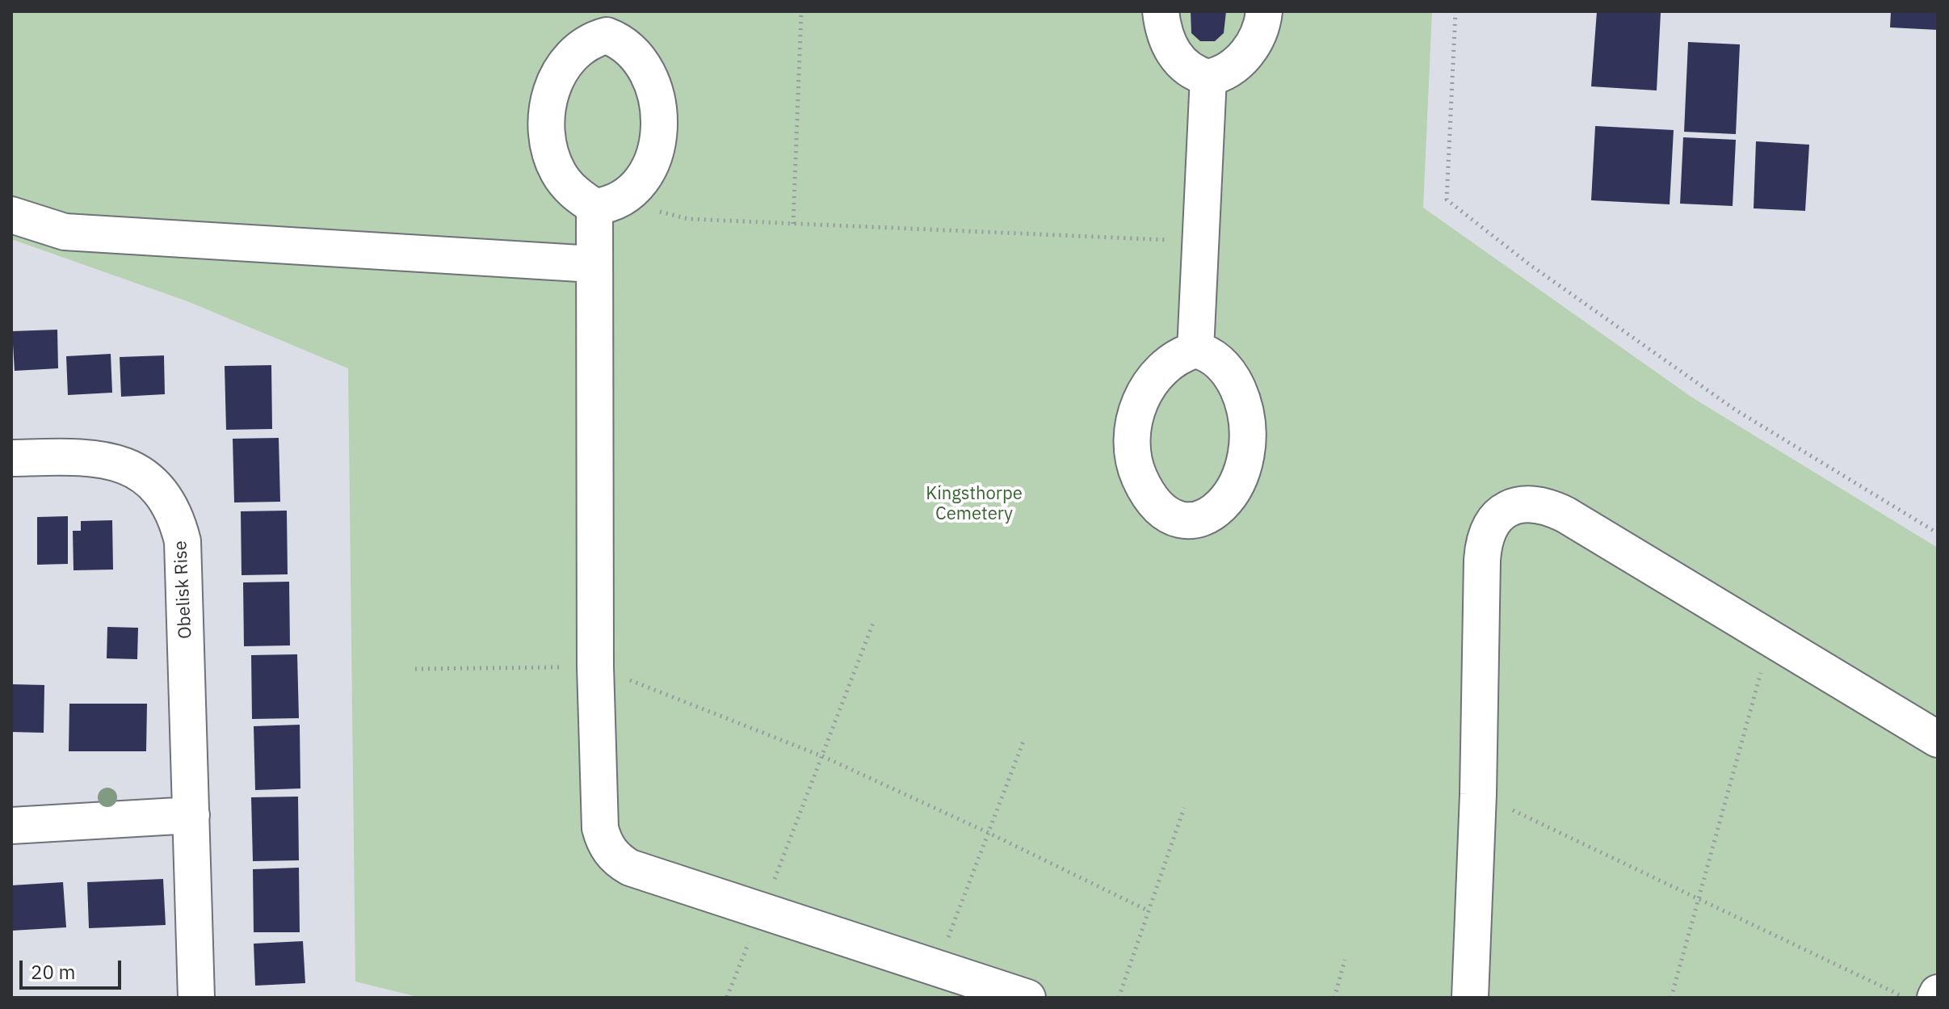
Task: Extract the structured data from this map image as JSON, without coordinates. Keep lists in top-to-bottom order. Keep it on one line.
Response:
{"streets":{"street":["Obelisk Rise"]},"parks":["Kingsthorpe Cemetery"],"scale_bar":"20 m"}
